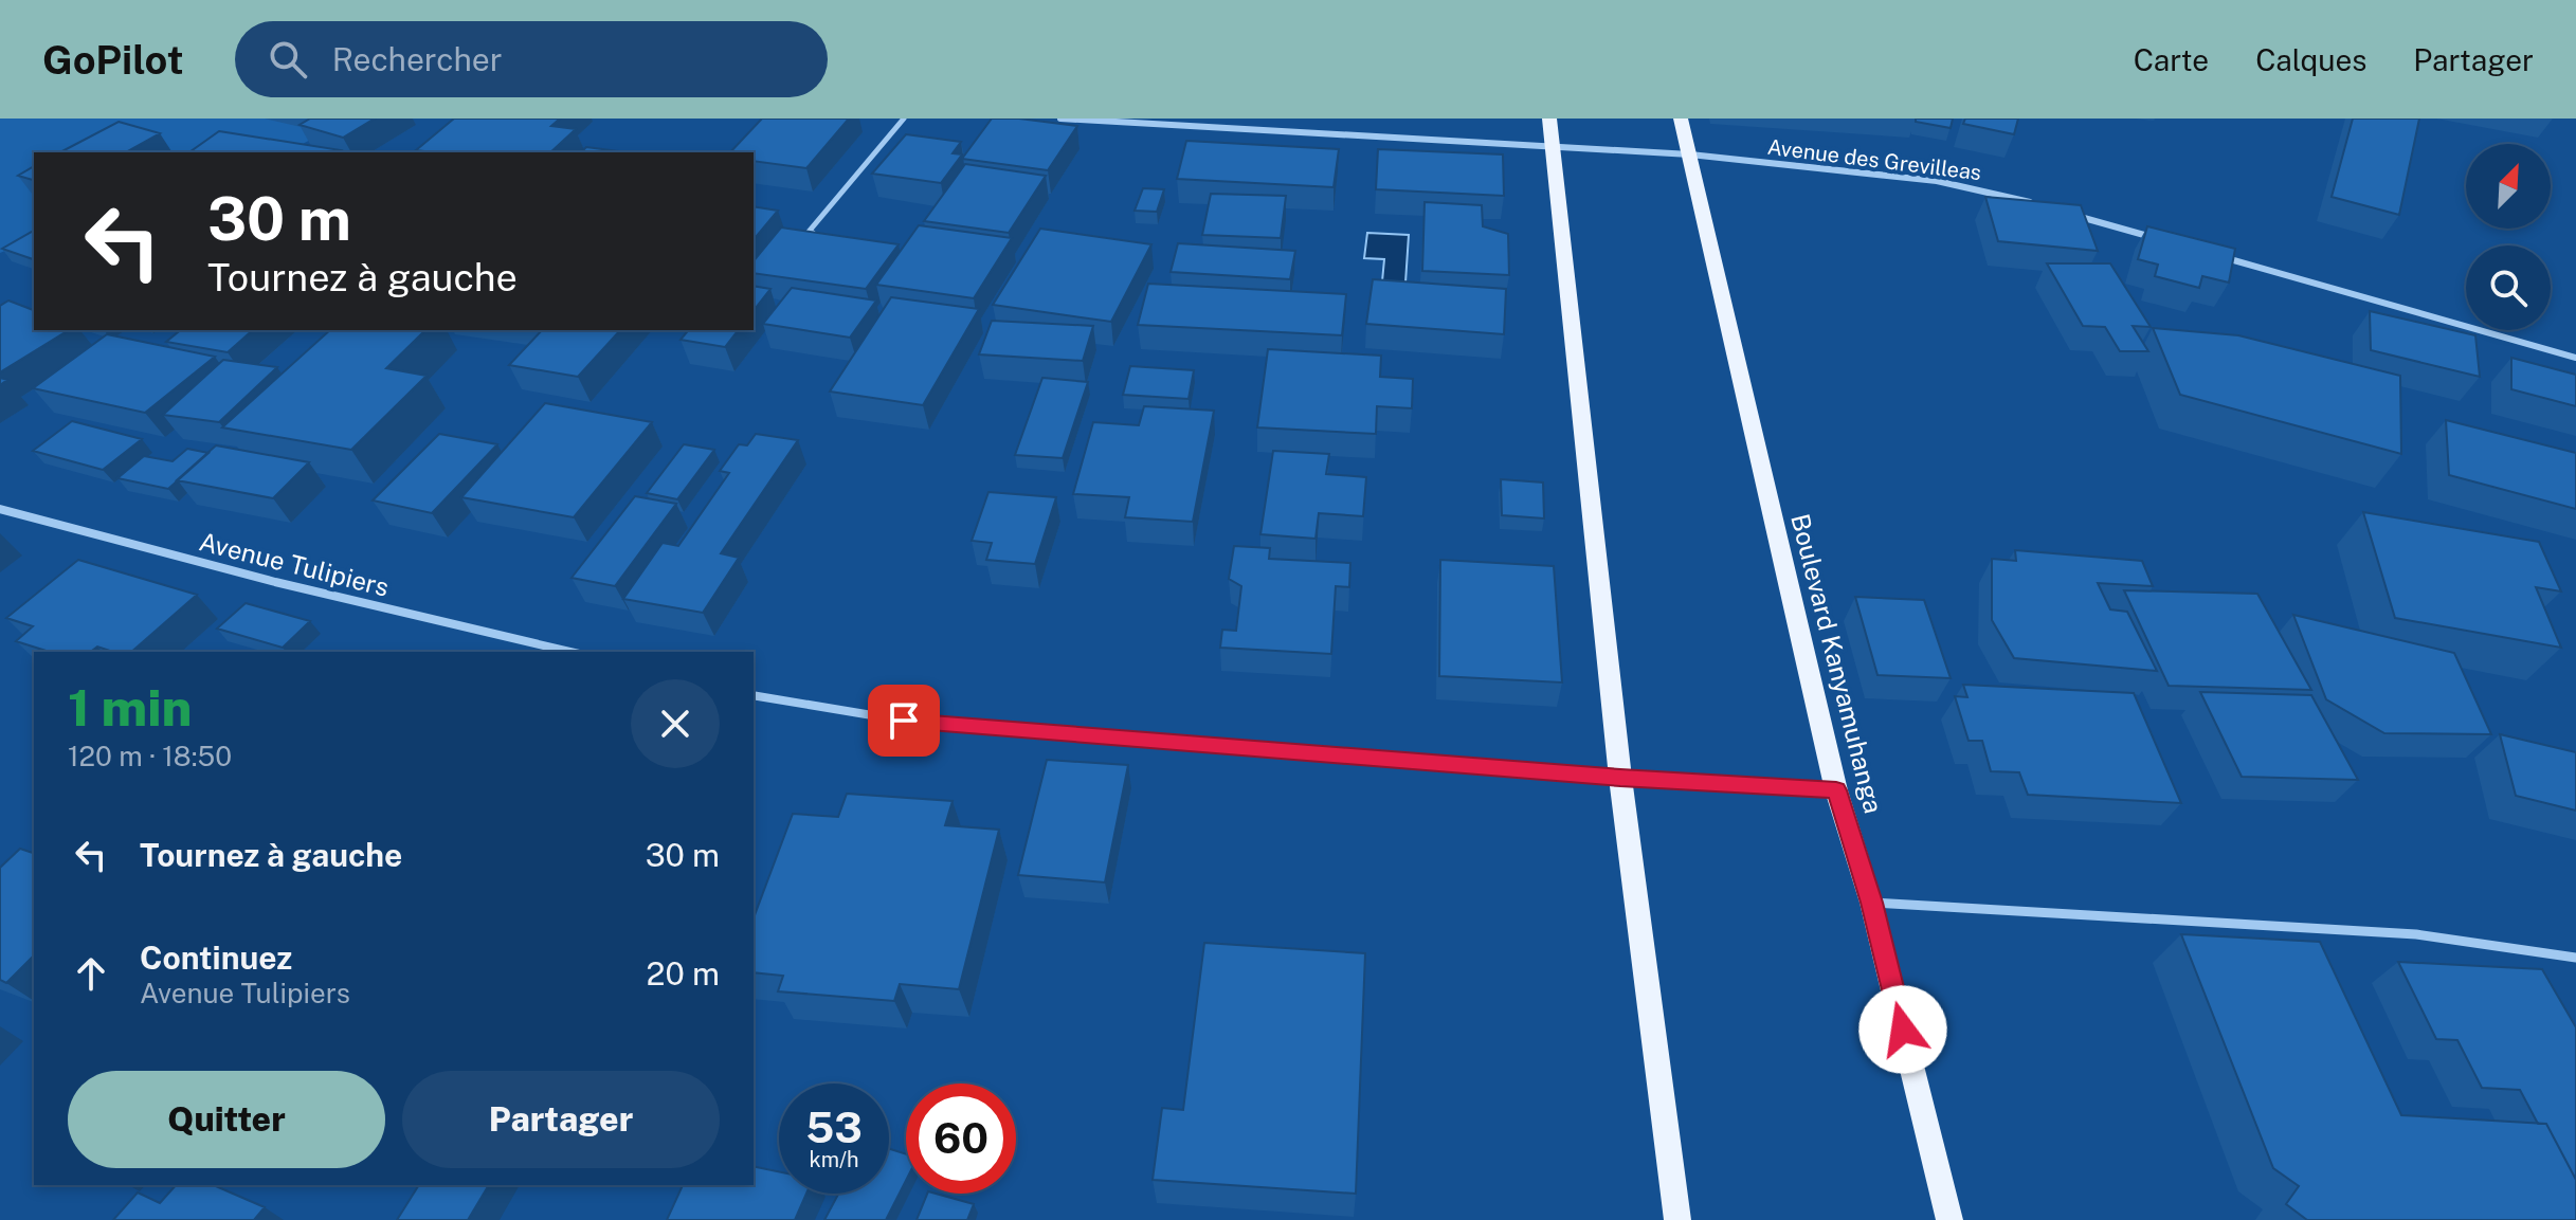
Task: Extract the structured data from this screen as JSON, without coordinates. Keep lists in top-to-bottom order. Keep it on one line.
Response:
{"streets":{"main road":["Boulevard Kanyamuhanga"],"street":["Avenue des Grevilleas","Avenue Tulipiers"]},"crossings":[["Avenue des Grevilleas","Boulevard Kanyamuhanga"]],"north":"top right","page":{"header":"GoPilot","search":"Rechercher","nav":["Carte","Calques","Partager"],"turn":["30 m","Tournez à gauche"],"heading":["1 min","120 m · 18:50"],"list":[{"name":"Tournez à gauche","value":"30 m"},{"name":"Continuez","note":"Avenue Tulipiers","value":"20 m"}],"buttons":["Quitter","Partager"],"speed":"53 km/h","limit":"60"}}
